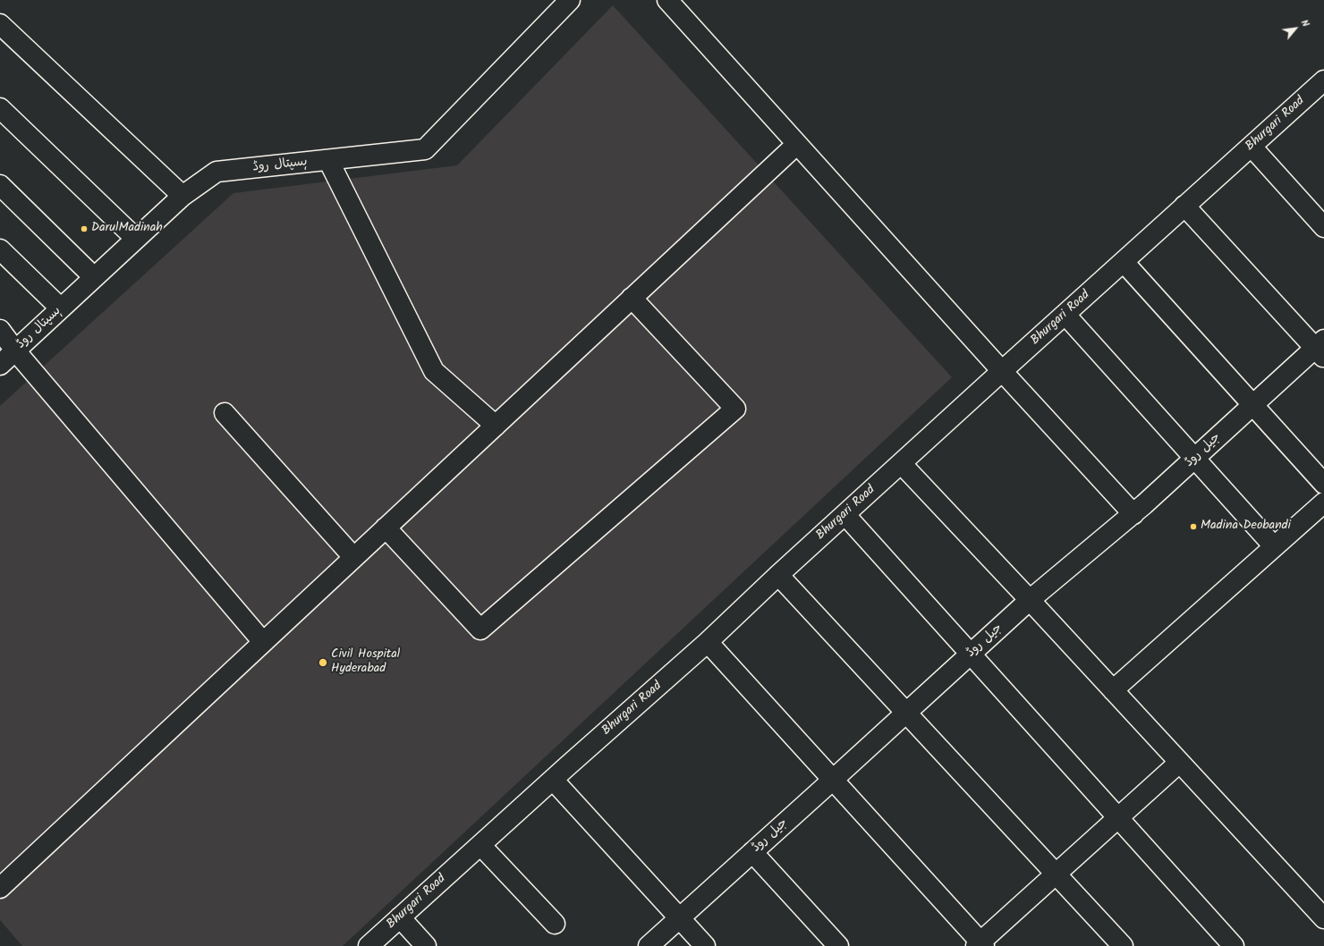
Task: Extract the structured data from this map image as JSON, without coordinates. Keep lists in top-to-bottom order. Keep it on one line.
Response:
{"streets":{"street":["Bhurgari Road","ہسپتال روڈ","جیل روڈ"]},"places":["DarulMadinah","Madina Deobandi","Civil Hospital Hyderabad"],"north":"top right"}
